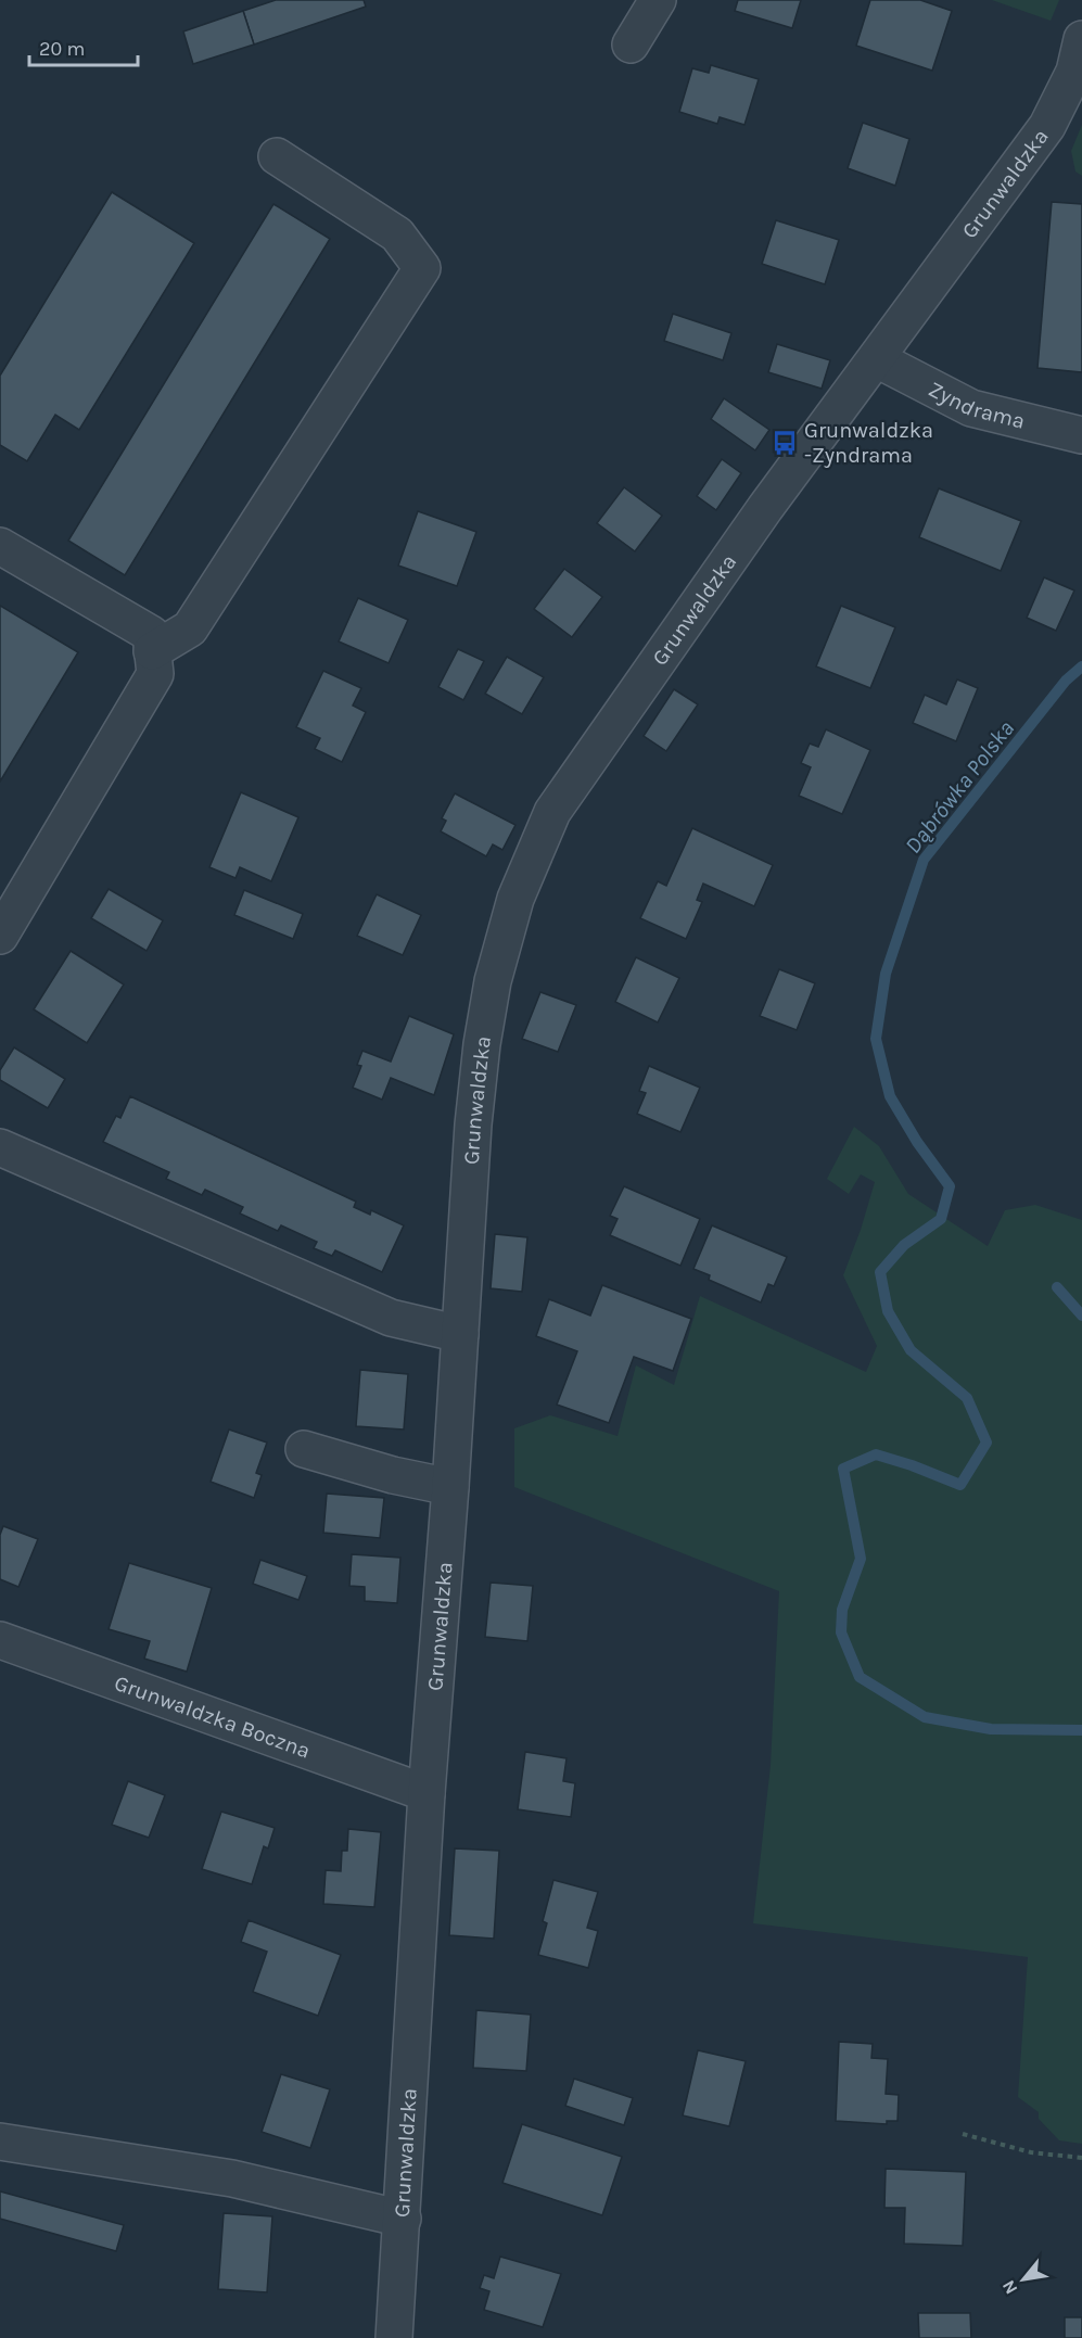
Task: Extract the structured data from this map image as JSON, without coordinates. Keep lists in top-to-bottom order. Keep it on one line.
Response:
{"streets":{"street":["Grunwaldzka","Zyndrama","Grunwaldzka Boczna"]},"crossings":[["Grunwaldzka","Zyndrama"],["Grunwaldzka","Grunwaldzka Boczna"]],"water":["Dąbrówka Polska"],"places":{"bus stop":["Grunwaldzka -Zyndrama"]},"scale_bar":"20 m","north":"bottom left"}
